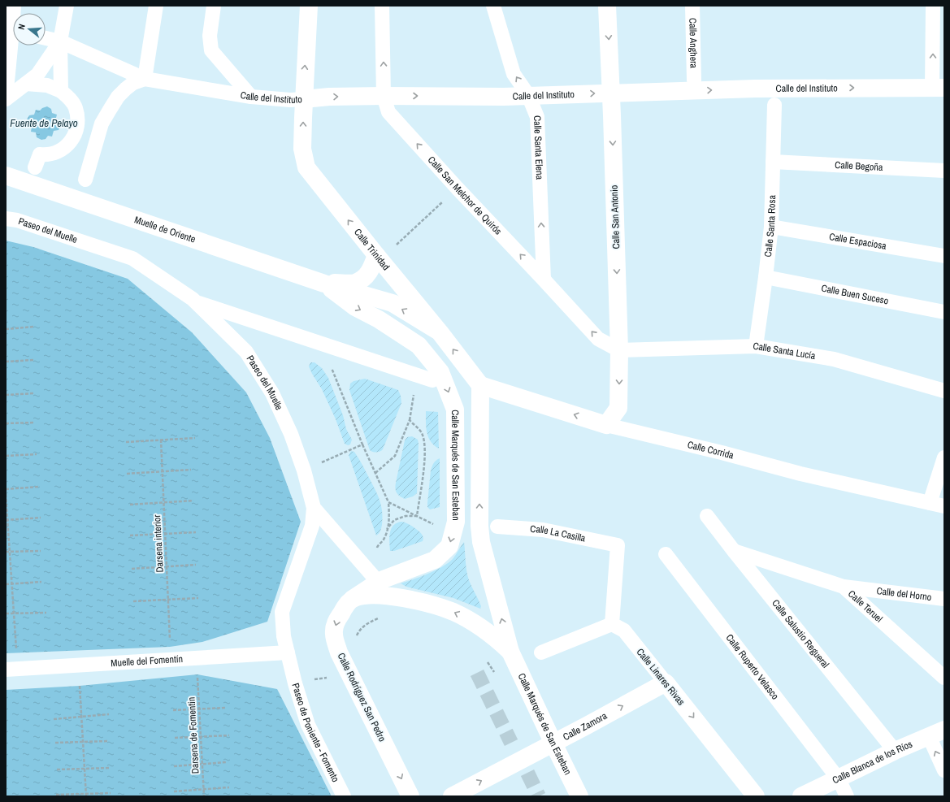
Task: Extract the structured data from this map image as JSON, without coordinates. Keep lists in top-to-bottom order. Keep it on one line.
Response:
{"streets":{"street":["Calle Anghera","Calle del Instituto","Calle Santa Elena","Calle Begoña","Calle San Melchor de Quirós","Calle San Antonio","Calle Santa Rosa","Muelle de Oriente","Paseo del Muelle","Calle Espaciosa","Calle Trinidad","Calle Buen Suceso","Calle Santa Lucía","Calle Corrida","Calle Marqués de San Esteban","Calle La Casilla","Calle del Horno","Calle Teruel","Calle Salustio Regueral","Muelle del Fomentín","Calle Ruperto Velasco","Calle Linares Rivas","Calle Rodríguez San Pedro","Calle Zamora","Paseo de Poniente - Fomento","Calle Blanca de los Ríos"],"path":["Darsena interior","Darsena de Fomentin"]},"crossings":[["Calle del Instituto","Calle Santa Elena"],["Calle del Instituto","Calle San Melchor de Quirós"],["Calle del Instituto","Calle San Antonio"],["Calle del Instituto","Calle Trinidad"],["Calle Santa Elena","Calle San Melchor de Quirós"],["Calle Begoña","Calle Santa Rosa"],["Calle San Melchor de Quirós","Calle San Antonio"],["Calle San Melchor de Quirós","Calle Santa Lucía"],["Calle San Antonio","Calle Santa Lucía"],["Calle San Antonio","Calle Corrida"],["Calle Santa Rosa","Calle Espaciosa"],["Calle Santa Rosa","Calle Buen Suceso"],["Calle Santa Rosa","Calle Santa Lucía"],["Muelle de Oriente","Calle Trinidad"],["Muelle de Oriente","Calle Marqués de San Esteban"],["Paseo del Muelle","Muelle del Fomentín"],["Paseo del Muelle","Paseo de Poniente - Fomento"],["Calle Trinidad","Calle Corrida"],["Calle Trinidad","Calle Marqués de San Esteban"],["Calle Corrida","Calle Marqués de San Esteban"],["Calle Marqués de San Esteban","Calle Rodríguez San Pedro"],["Calle Marqués de San Esteban","Calle Zamora"],["Calle La Casilla","Calle Linares Rivas"],["Calle del Horno","Calle Teruel"],["Calle Teruel","Calle Salustio Regueral"],["Calle Salustio Regueral","Calle Blanca de los Ríos"],["Calle Ruperto Velasco","Calle Blanca de los Ríos"],["Calle Linares Rivas","Calle Zamora"],["Calle Rodríguez San Pedro","Paseo de Poniente - Fomento"]],"one_way":["Calle del Instituto","Calle Santa Elena","Calle San Melchor de Quirós","Calle San Antonio","Calle Linares Rivas","Calle Rodríguez San Pedro"],"water":["Fuente de Pelayo"],"north":"left"}
